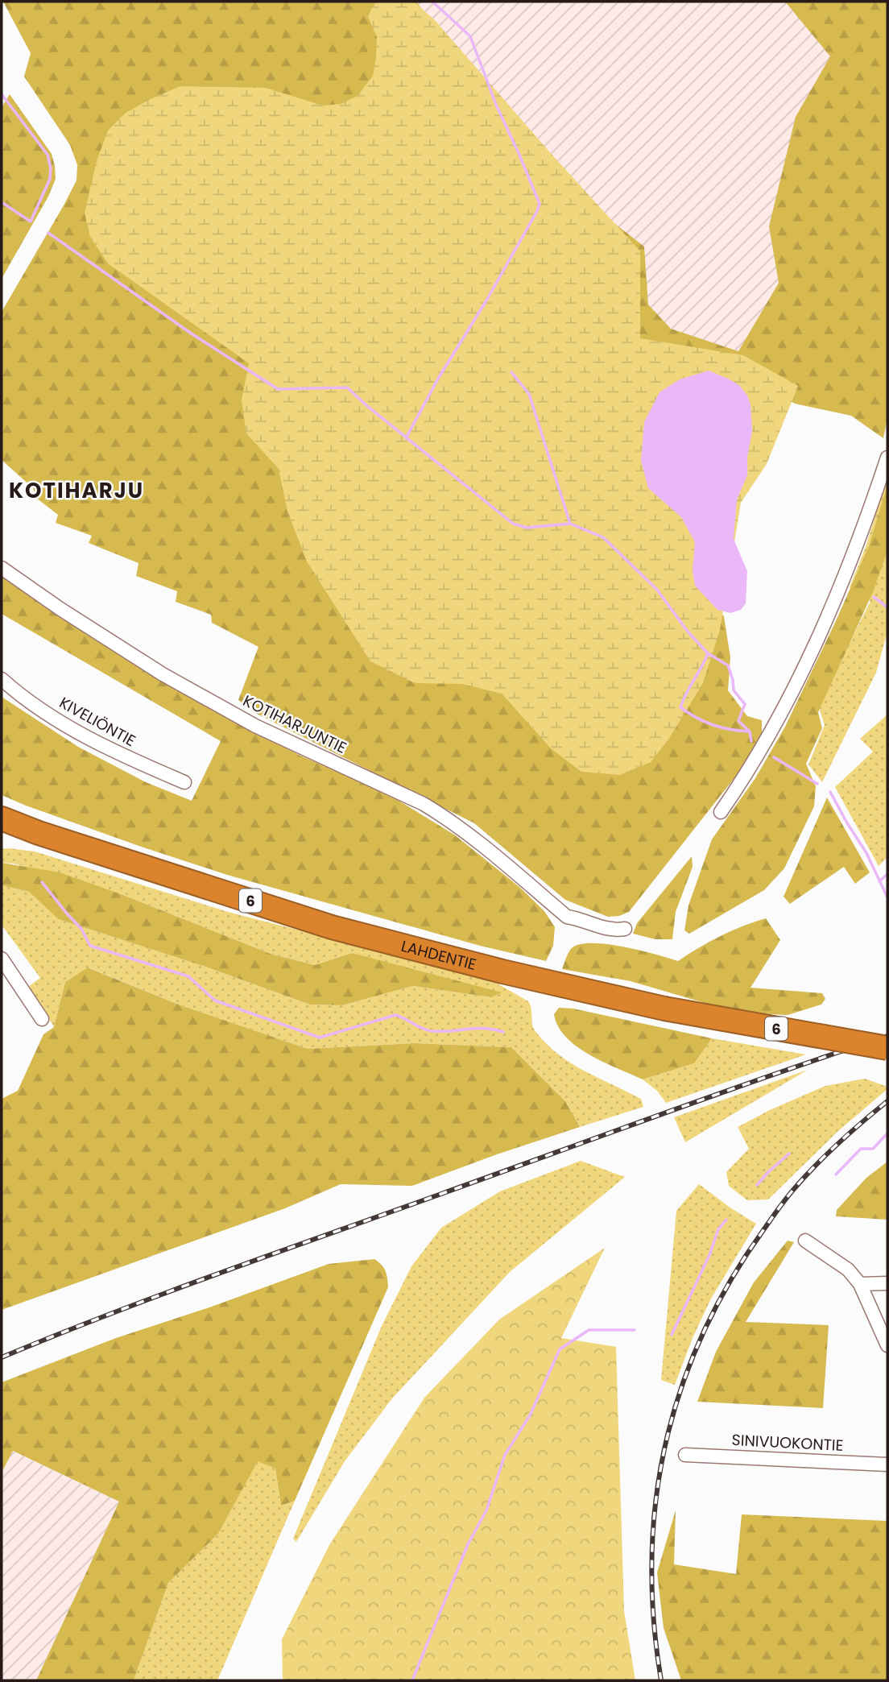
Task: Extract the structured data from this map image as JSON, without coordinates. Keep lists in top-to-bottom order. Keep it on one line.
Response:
{"streets":{"highway":["6","LAHDENTIE"],"street":["KIVELIÖNTIE","KOTIHARJUNTIE","SINIVUOKONTIE"]},"districts":["KOTIHARJU"]}
